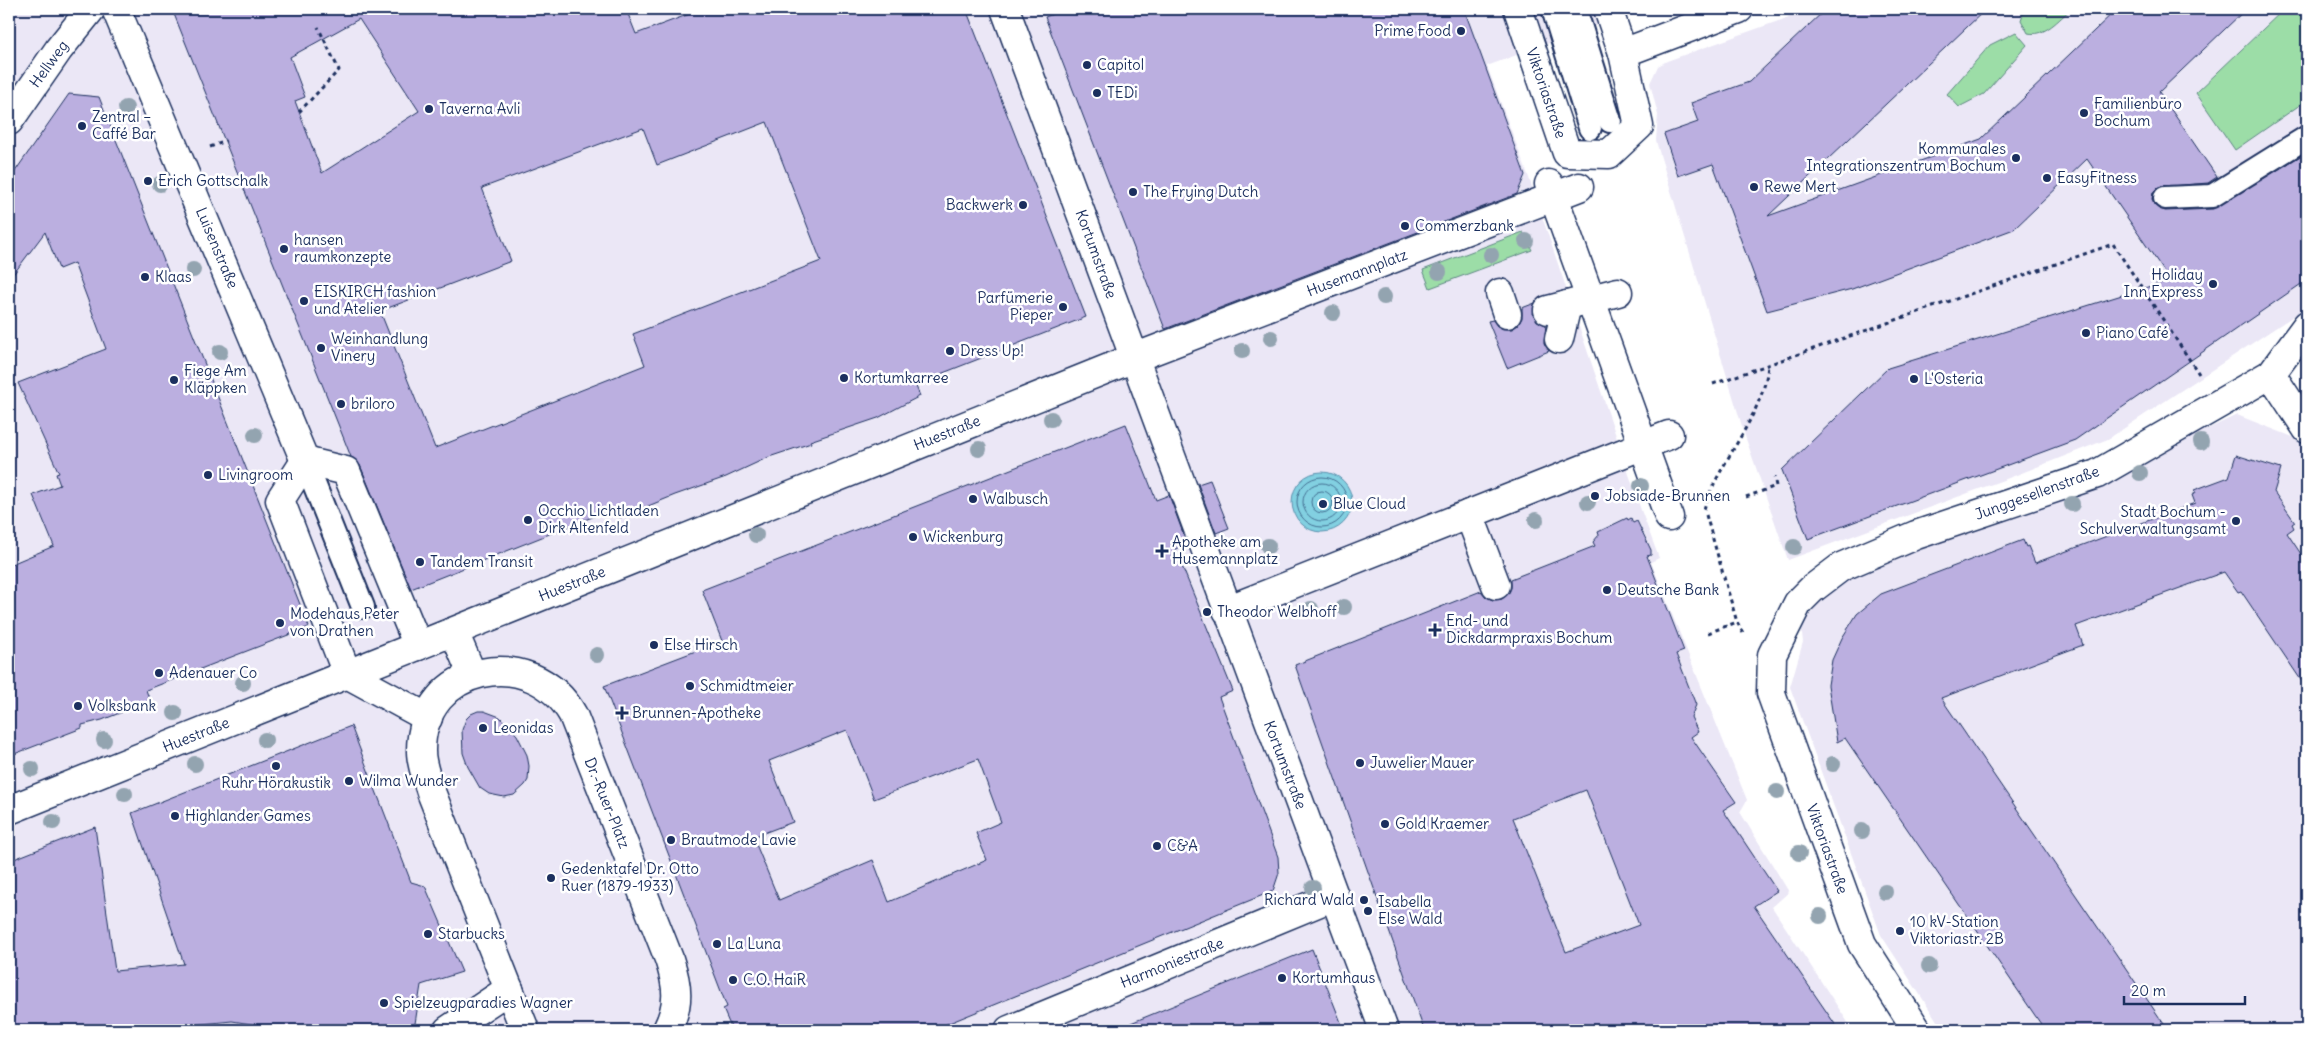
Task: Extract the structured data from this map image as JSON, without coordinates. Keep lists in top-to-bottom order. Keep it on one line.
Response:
{"streets":{"street":["Hellweg","Viktoriastraße","Luisenstraße","Kortumstraße","Husemannplatz","Huestraße","Junggesellenstraße","Dr.-Ruer-Platz","Harmoniestraße"]},"crossings":[["Viktoriastraße","Junggesellenstraße"],["Kortumstraße","Husemannplatz"],["Kortumstraße","Huestraße"],["Kortumstraße","Harmoniestraße"],["Husemannplatz","Huestraße"]],"places":{"other":["Prime Food","Capitol","TEDi","Taverna Avli","Familienbüro Bochum","Zentral – Caffé Bar","Kommunales Integrationszentrum Bochum","EasyFitness","Erich Gottschalk","Rewe Mert","The Frying Dutch","Backwerk","Commerzbank","hansen raumkonzepte","Klaas","Holiday Inn Express","EISKIRCH fashion und Atelier","Parfümerie Pieper","Piano Café","Weinhandlung Vinery","Dress Up!","Kortumkarree","L'Osteria","Fiege Am Kläppken","briloro","Livingroom","Jobsiade-Brunnen","Walbusch","Blue Cloud","Occhio Lichtladen Dirk Altenfeld","Stadt Bochum - Schulverwaltungsamt","Wickenburg","Tandem Transit","Deutsche Bank","Theodor Welbhoff","Modehaus Peter von Drathen","Else Hirsch","Adenauer Co","Schmidtmeier","Volksbank","Leonidas","Juwelier Mauer","Ruhr Hörakustik","Wilma Wunder","Highlander Games","Gold Kraemer","Brautmode Lavie","C&A","Gedenktafel Dr. Otto Ruer (1879-1933)","Richard Wald","Isabella Else Wald","10 kV-Station Viktoriastr. 2B","Starbucks","La Luna","Kortumhaus","C.O. HaiR","Spielzeugparadies Wagner"],"health":["Apotheke am Husemannplatz","End- und Dickdarmpraxis Bochum","Brunnen-Apotheke"]},"scale_bar":"20 m"}
